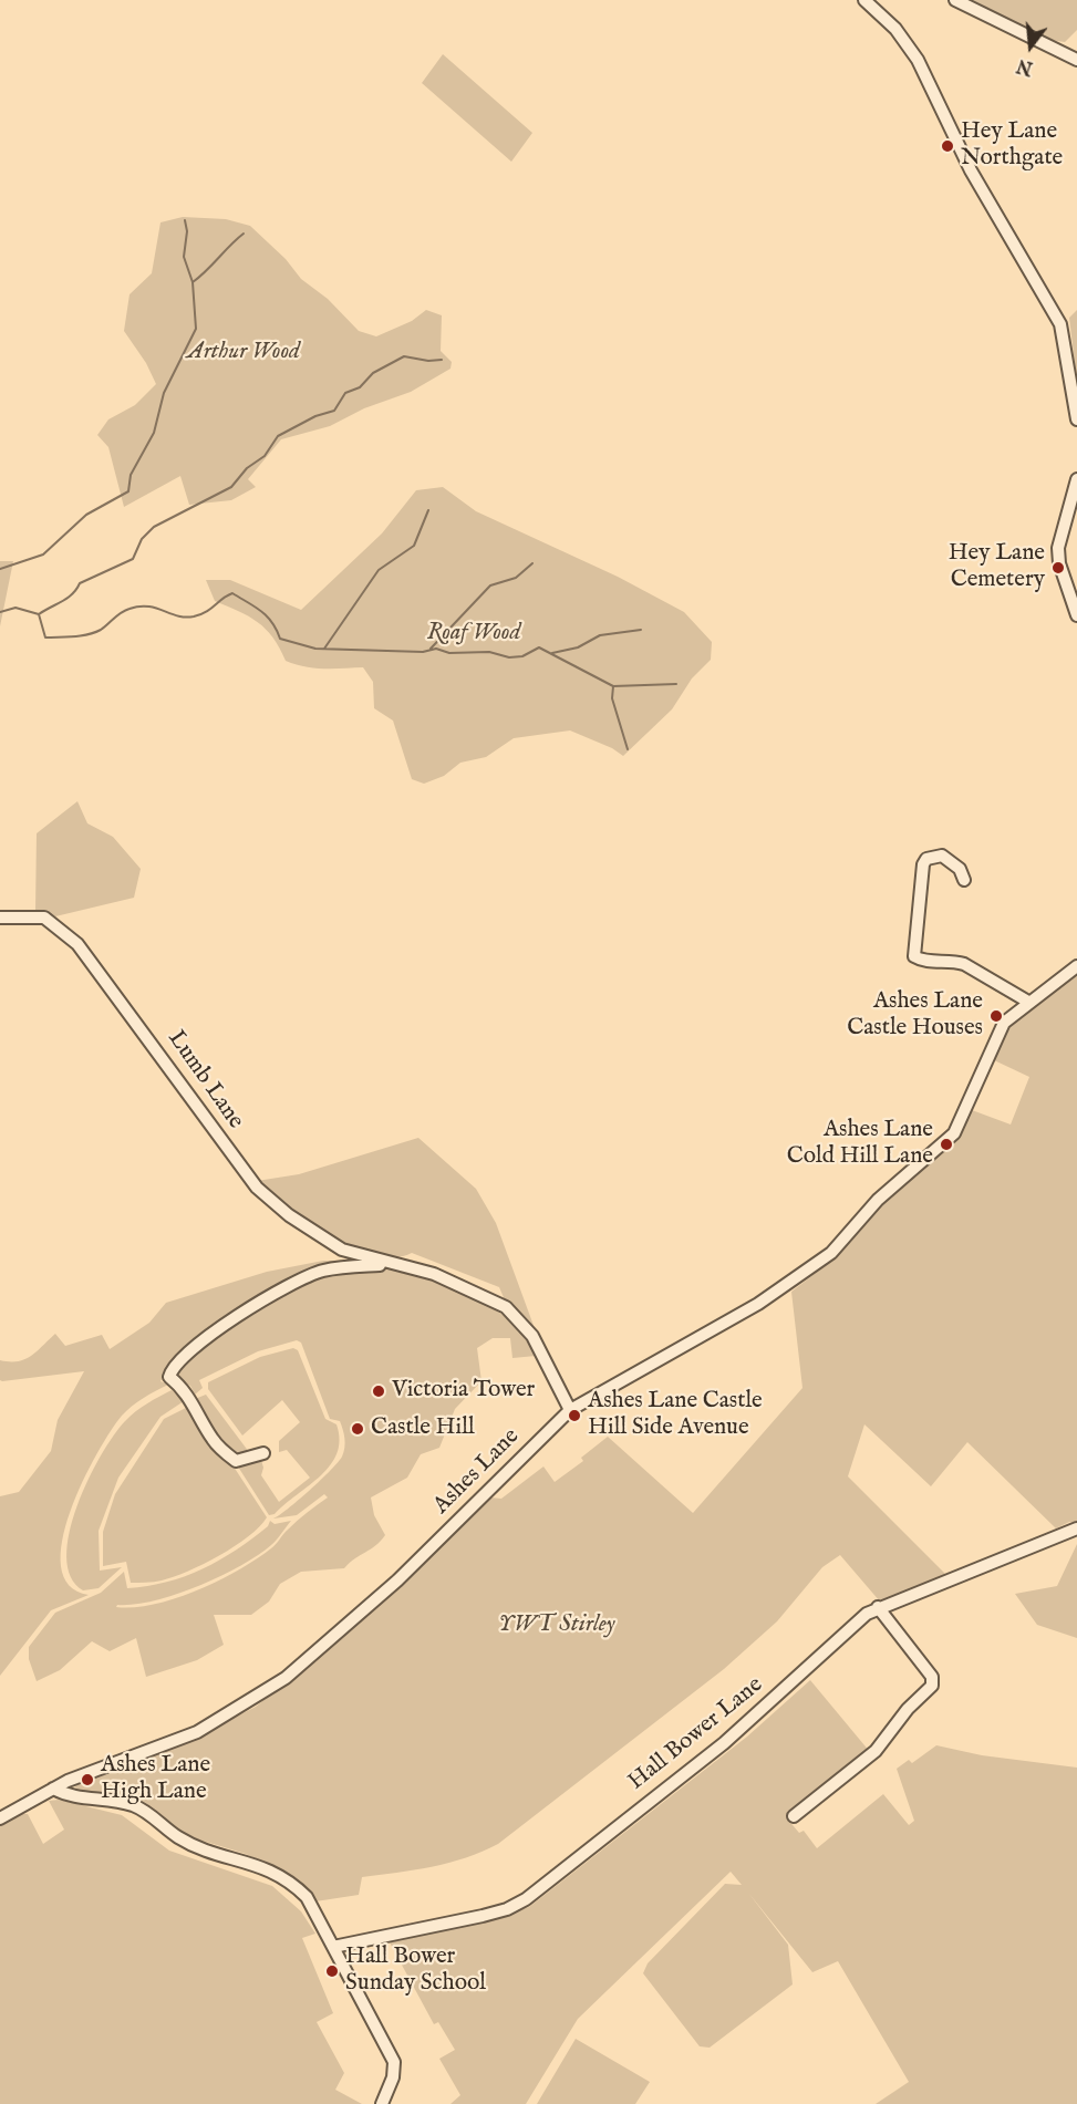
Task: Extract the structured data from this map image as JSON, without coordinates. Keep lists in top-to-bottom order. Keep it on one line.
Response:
{"streets":{"street":["Lumb Lane","Ashes Lane","Hall Bower Lane"]},"crossings":[["Lumb Lane","Ashes Lane"]],"parks":["Arthur Wood","Roaf Wood","YWT Stirley"],"places":["Hey Lane Northgate","Hey Lane Cemetery","Ashes Lane Castle Houses","Ashes Lane Cold Hill Lane","Victoria Tower","Ashes Lane Castle Hill Side Avenue","Castle Hill","Ashes Lane High Lane","Hall Bower Sunday School"],"north":"bottom"}
